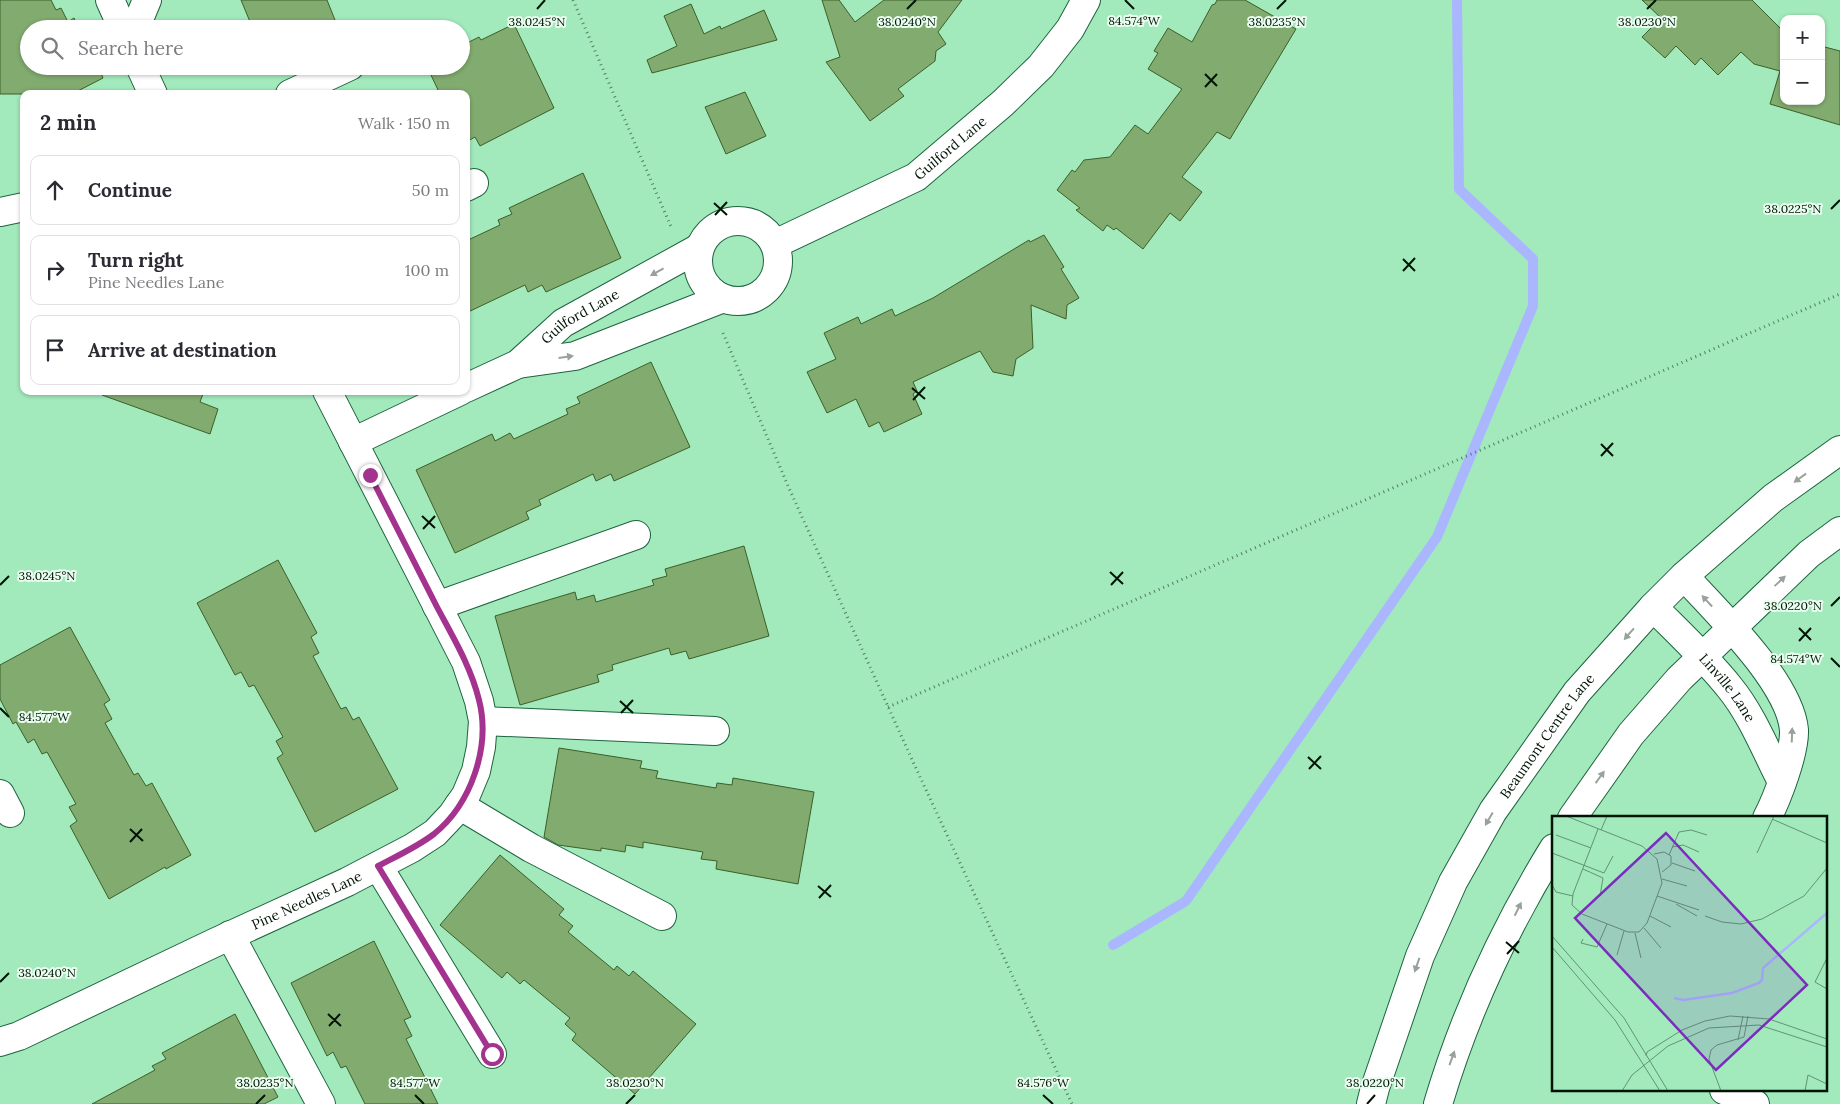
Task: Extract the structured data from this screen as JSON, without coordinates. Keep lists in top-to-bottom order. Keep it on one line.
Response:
{"streets":{"street":["Guilford Lane","Linville Lane","Beaumont Centre Lane","Pine Needles Lane"]},"crossings":[["Linville Lane","Beaumont Centre Lane"]],"page":{"map_buttons":["+","−"],"search":"Search here","heading":["2 min","Walk · 150 m"],"list":[["Continue","50 m"],["Turn right","Pine Needles Lane","100 m"],"Arrive at destination"]},"coordinates":["84.574°W","38.0245°N","38.0235°N","38.0230°N","38.0240°N","38.0225°N","38.0220°N","84.577°W","84.576°W"]}
